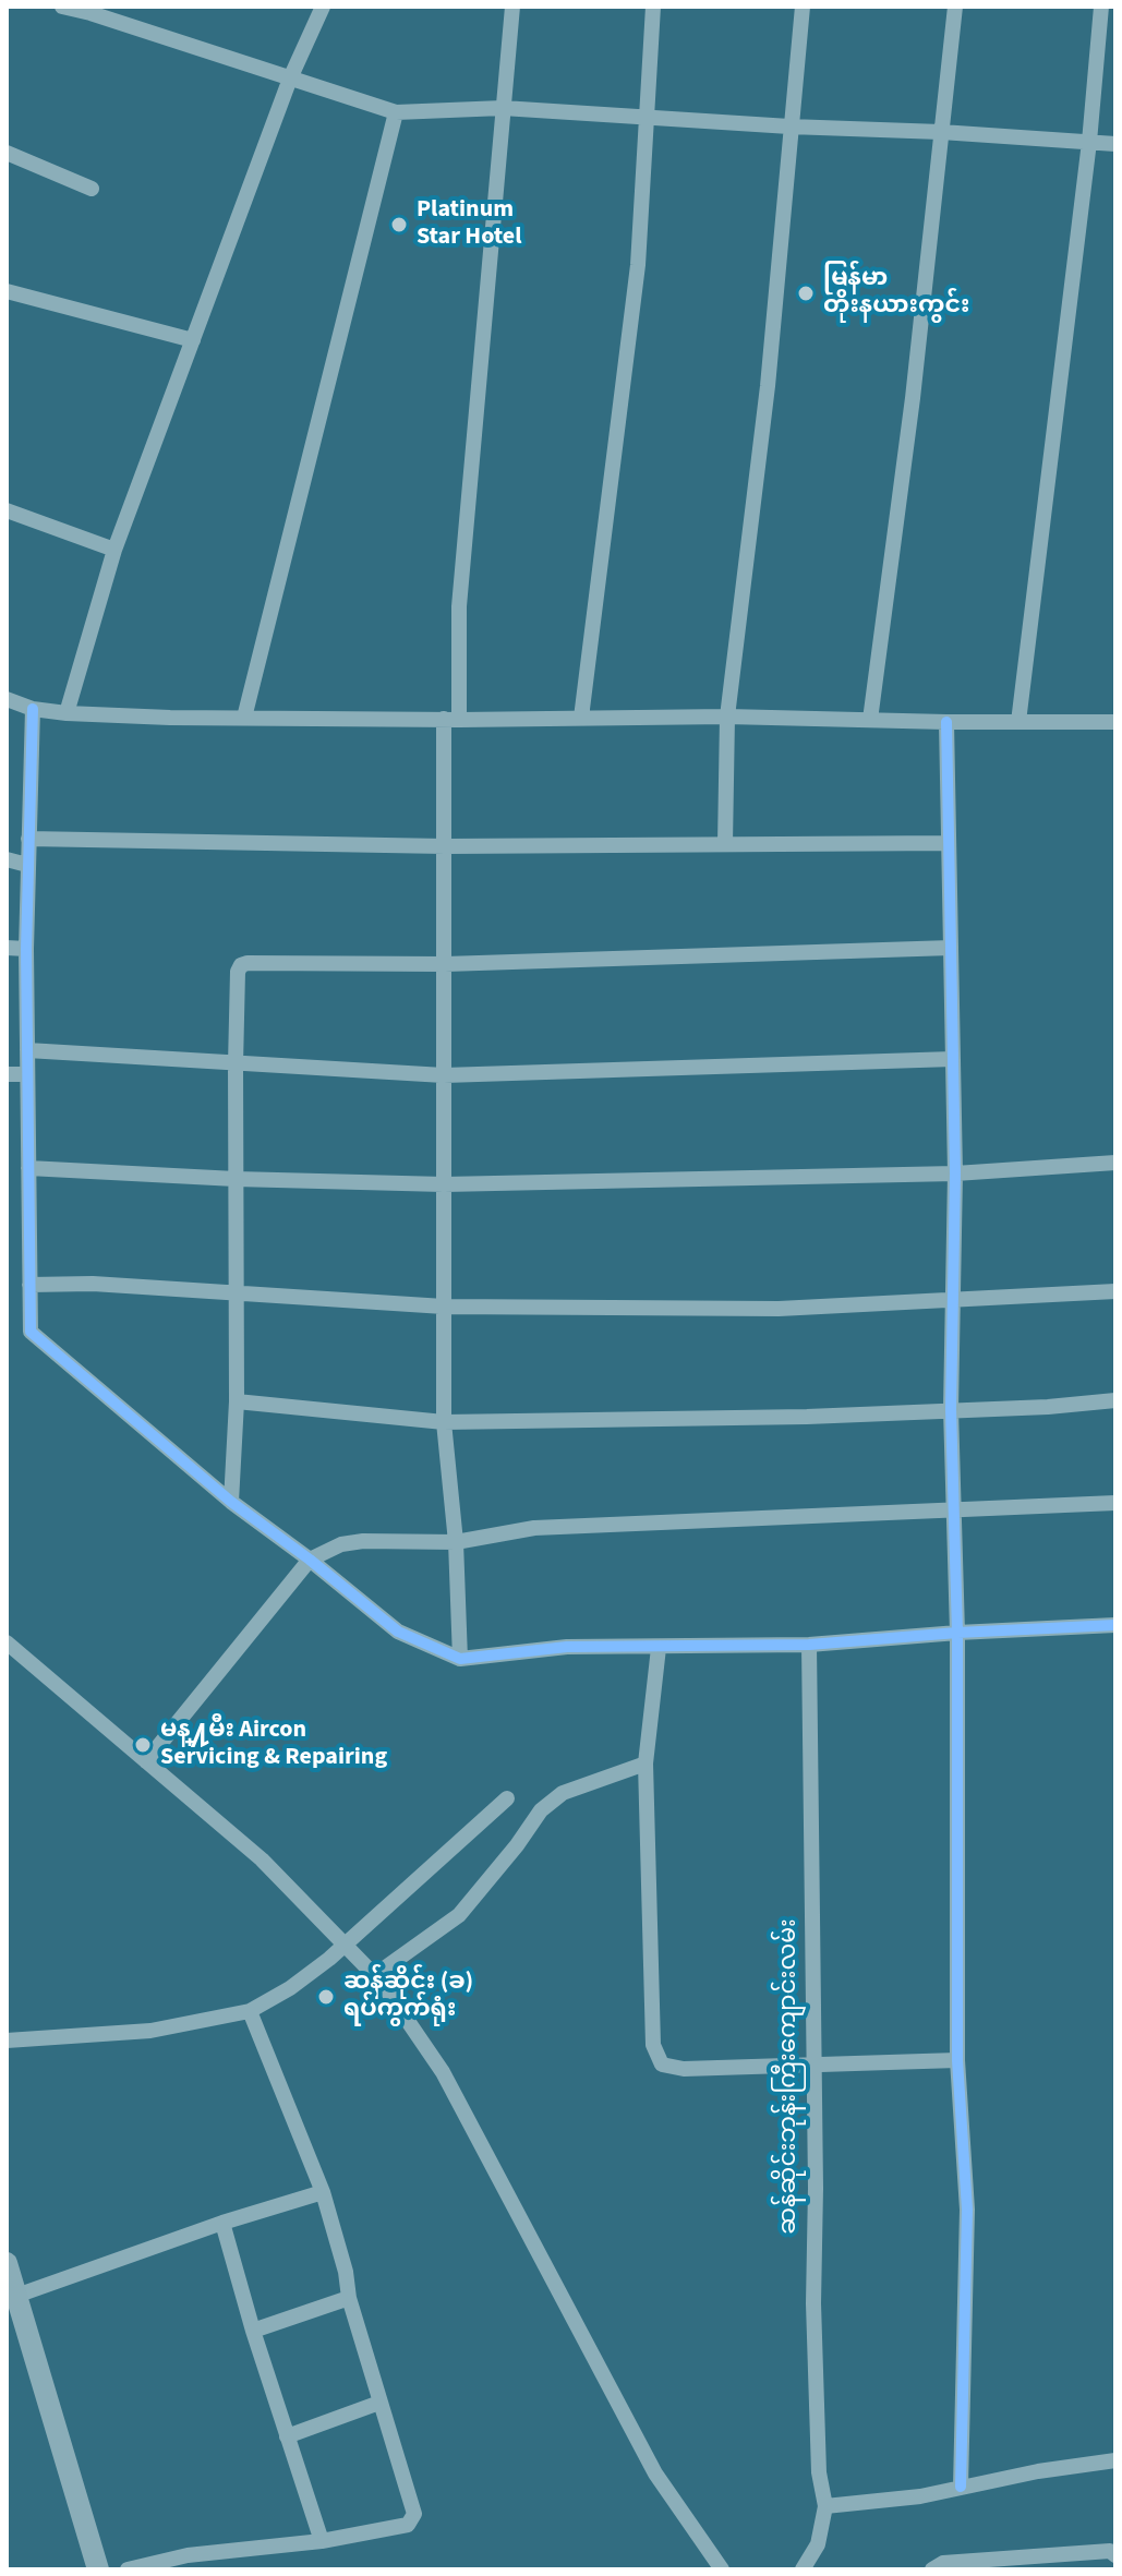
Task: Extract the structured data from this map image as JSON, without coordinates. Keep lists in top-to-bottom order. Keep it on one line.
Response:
{"streets":{"street":["ဆန်ဆိုင်းဘုန်းကြီးကျောင်းလမ်း"]},"places":["Platinum Star Hotel","မြန်မာ တိုးနယားကွင်း","မန္႔မီး Aircon Servicing & Repairing","ဆန်ဆိုင်း (ခ) ရပ်ကွက်ရုံး"]}
